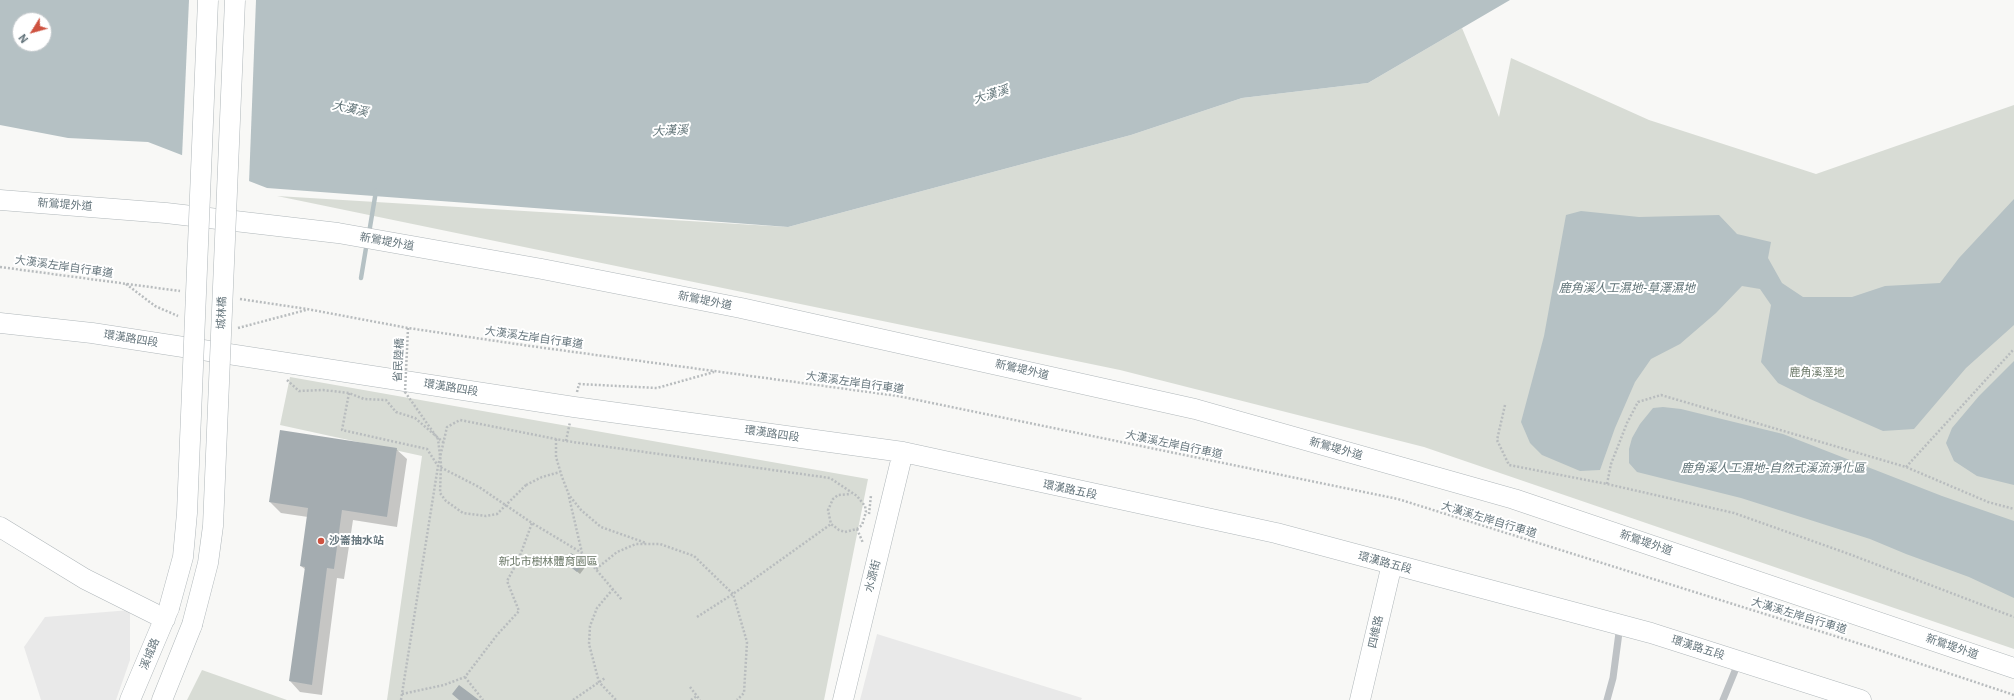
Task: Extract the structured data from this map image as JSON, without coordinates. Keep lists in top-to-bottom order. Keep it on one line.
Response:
{"streets":{"street":["新鶯堤外道","城林橋","環漢路四段","環漢路五段","水源街","四維路","溪城路"],"path":["大漢溪左岸自行車道","省民陸橋"]},"crossings":[["大漢溪左岸自行車道","省民陸橋"],["環漢路四段","環漢路五段"],["環漢路四段","水源街"],["環漢路五段","水源街"],["環漢路五段","四維路"]],"water":["大漢溪","鹿角溪人工濕地-草澤濕地","鹿角溪人工濕地-自然式溪流淨化區"],"parks":["鹿角溪溼地","新北市樹林體育園區"],"places":["沙崙抽水站"],"north":"bottom left"}
